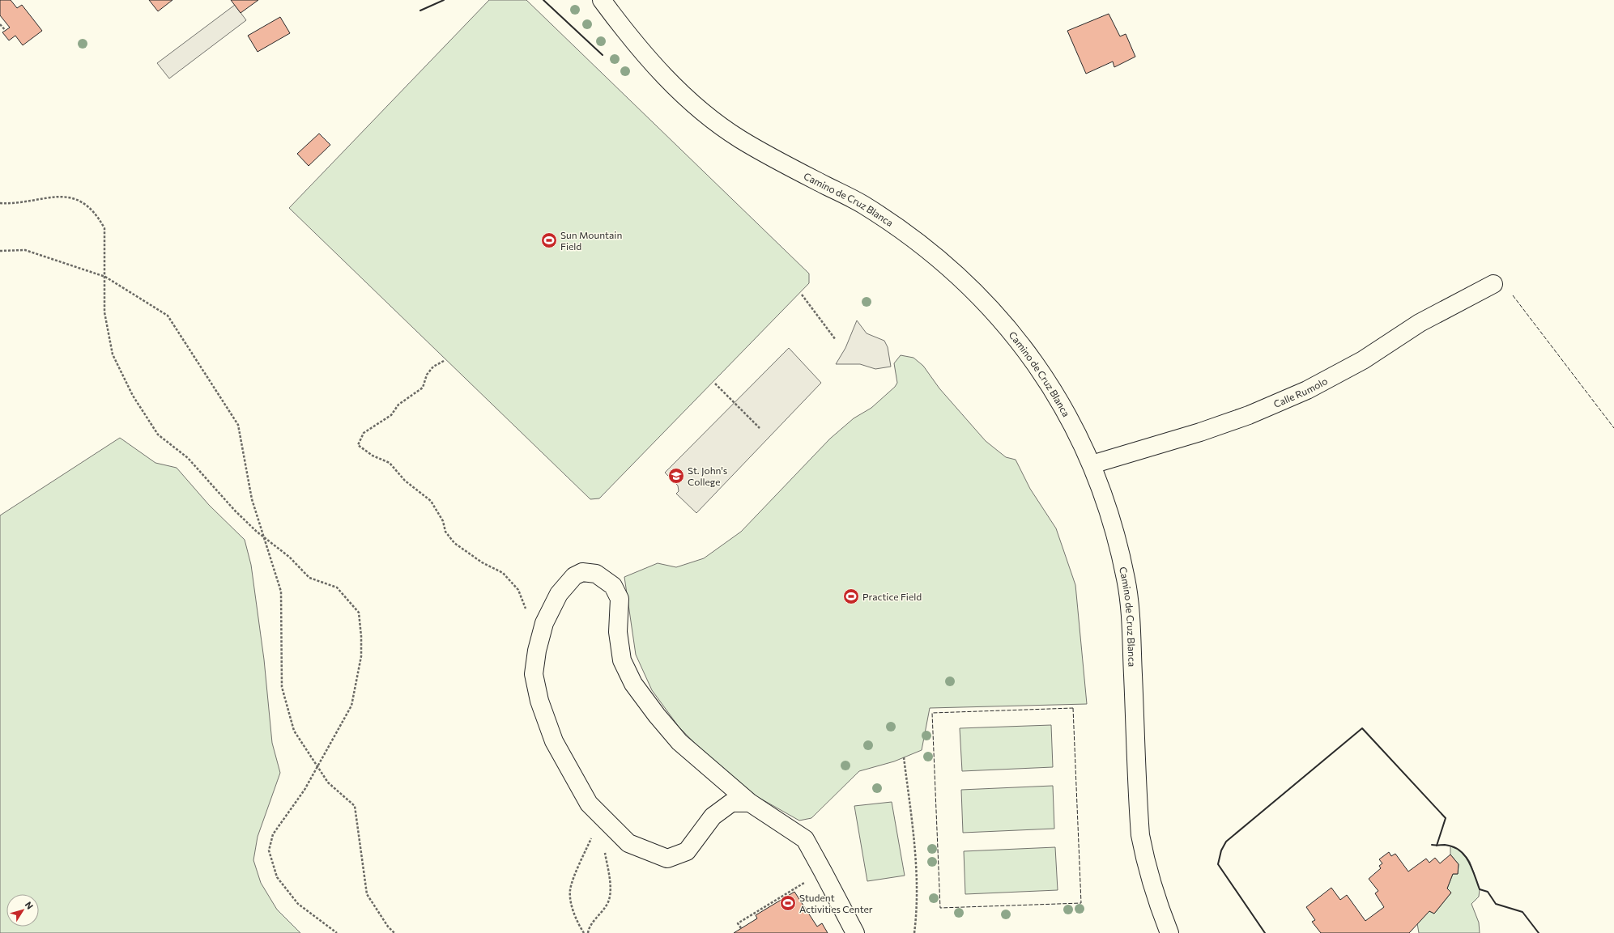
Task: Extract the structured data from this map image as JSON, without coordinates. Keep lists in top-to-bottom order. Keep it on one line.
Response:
{"streets":{"street":["Camino de Cruz Blanca","Calle Rumolo"]},"crossings":[["Camino de Cruz Blanca","Calle Rumolo"]],"places":{"sports":["Sun Mountain Field","Practice Field","Student Activities Center"],"school or university":["St. John's College"]},"north":"top right"}
